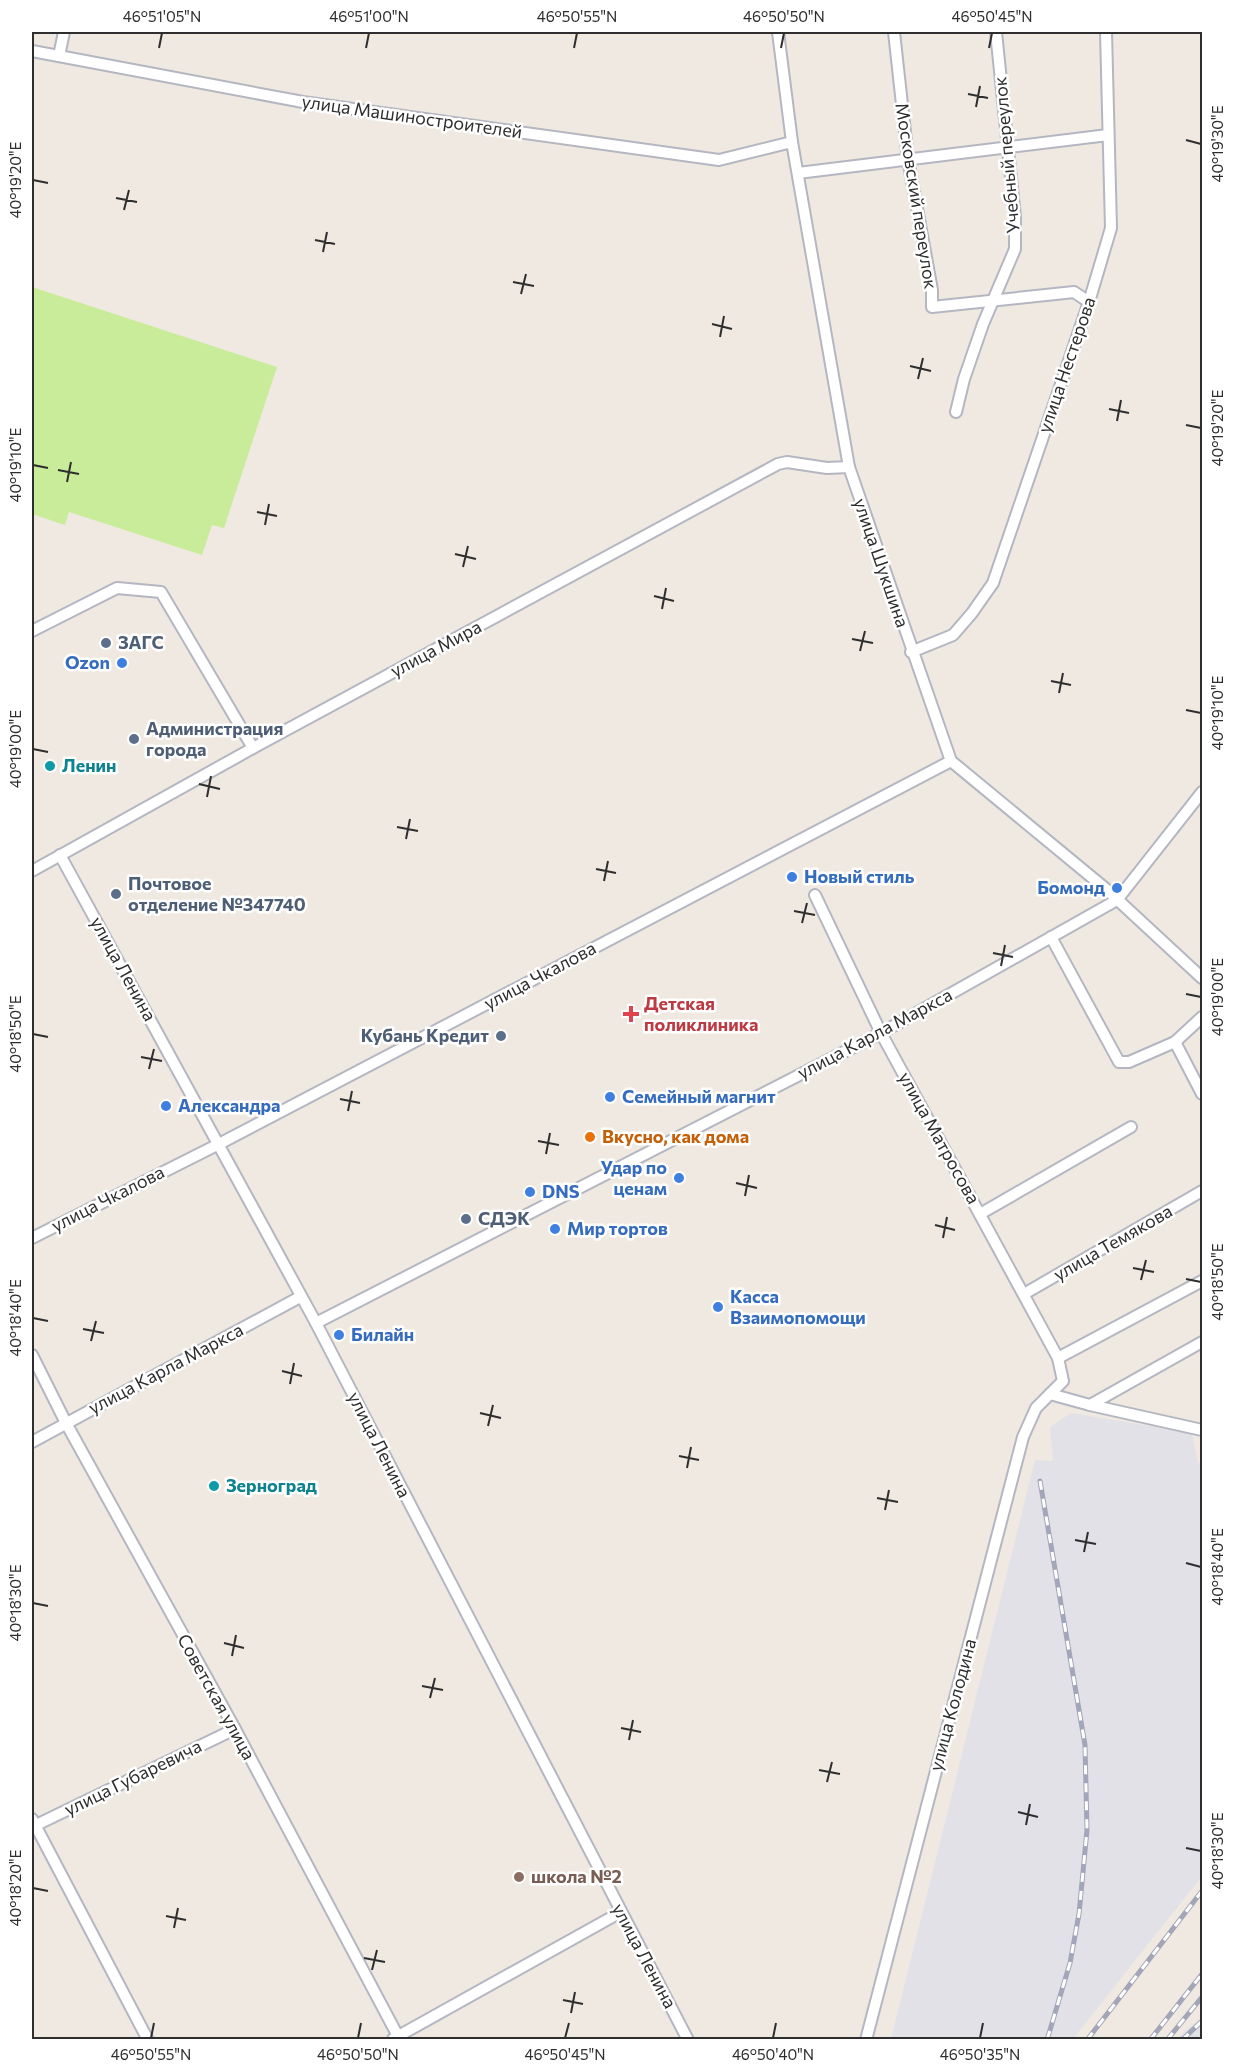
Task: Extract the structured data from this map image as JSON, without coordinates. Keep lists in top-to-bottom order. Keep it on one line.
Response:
{"streets":{"street":["улица Машиностроителей","Учебный переулок","Московский переулок","улица Нестерова","улица Шукшина","улица Мира","улица Ленина","улица Чкалова","улица Карла Маркса","улица Матросова","улица Темякова","Советская улица","улица Колодина","улица Губаревича"]},"crossings":[["улица Машиностроителей","улица Шукшина"],["Учебный переулок","Московский переулок"],["Московский переулок","улица Нестерова"],["улица Нестерова","улица Шукшина"],["улица Шукшина","улица Мира"],["улица Шукшина","улица Чкалова"],["улица Мира","улица Ленина"],["улица Ленина","улица Чкалова"],["улица Ленина","улица Карла Маркса"],["улица Карла Маркса","улица Матросова"],["улица Карла Маркса","Советская улица"],["улица Матросова","улица Темякова"],["улица Матросова","улица Колодина"],["Советская улица","улица Губаревича"]],"places":{"other":["ЗАГС","Ozon","Администрация города","Ленин","Новый стиль","Бомонд","Почтовое отделение №347740","Кубань Кредит","Семейный магнит","Александра","Вкусно, как дома","Удар по ценам","DNS","СДЭК","Мир тортов","Касса Взаимопомощи","Билайн","Зерноград","школа №2"],"health":["Детская поликлиника"]},"coordinates":["46°51'05\"N","46°51'00\"N","46°50'55\"N","46°50'50\"N","46°50'45\"N","40°19'30\"E","40°19'20\"E","40°19'10\"E","40°19'00\"E","40°18'50\"E","40°18'40\"E","40°18'30\"E","40°18'20\"E","46°50'40\"N","46°50'35\"N"]}
